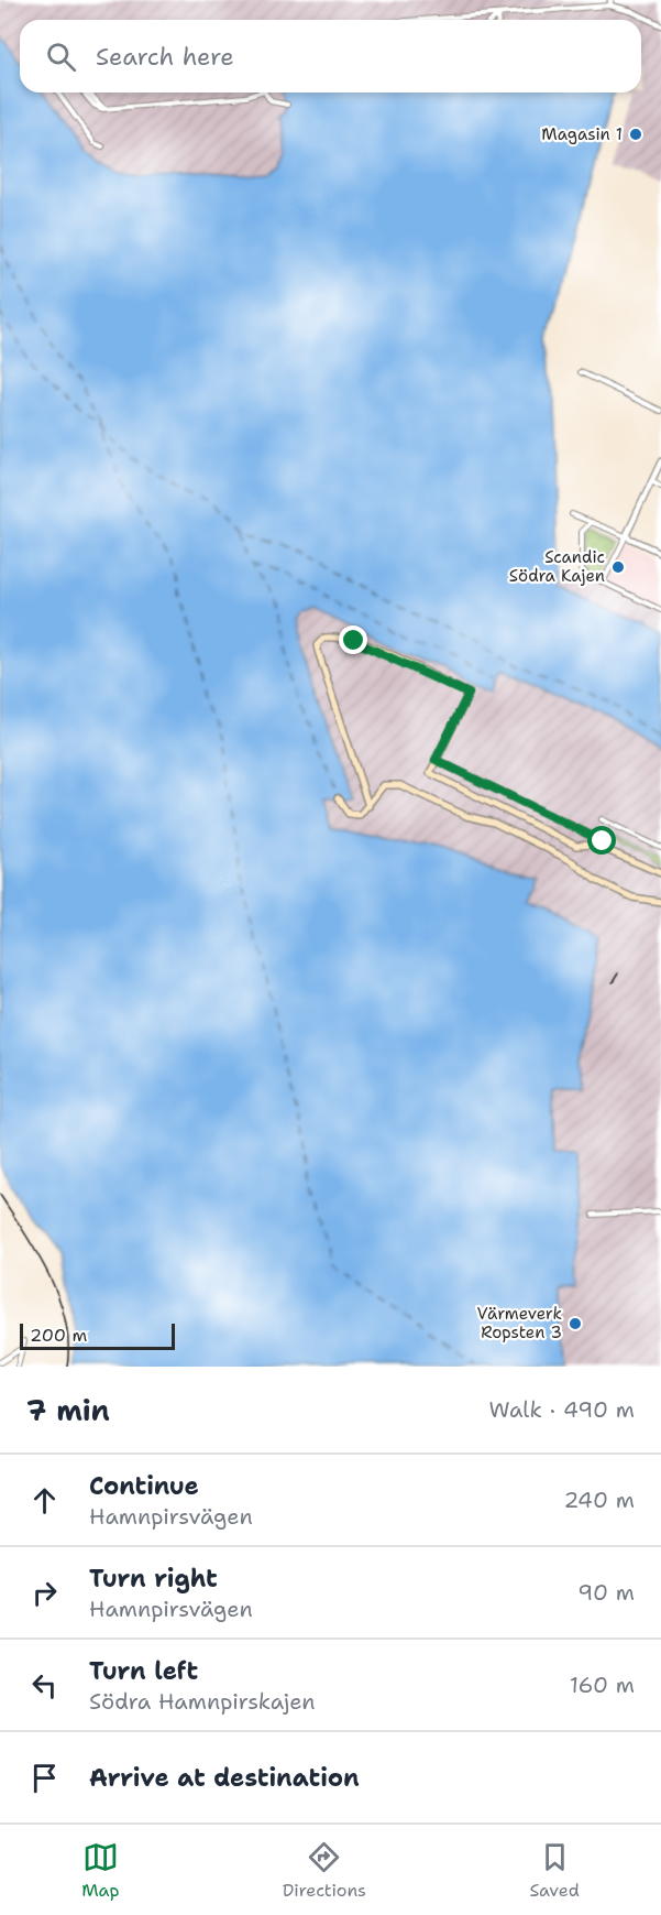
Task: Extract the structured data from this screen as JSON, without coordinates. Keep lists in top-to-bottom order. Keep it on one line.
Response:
{"places":["Magasin 1","Scandic Södra Kajen","Värmeverk Ropsten 3"],"scale_bar":"200 m","page":{"search":"Search here","scale":"200 m","heading":["7 min","Walk · 490 m"],"list":[["Continue","Hamnpirsvägen","240 m"],["Turn right","Hamnpirsvägen","90 m"],["Turn left","Södra Hamnpirskajen","160 m"],"Arrive at destination"],"nav":["Map","Directions","Saved"]}}
